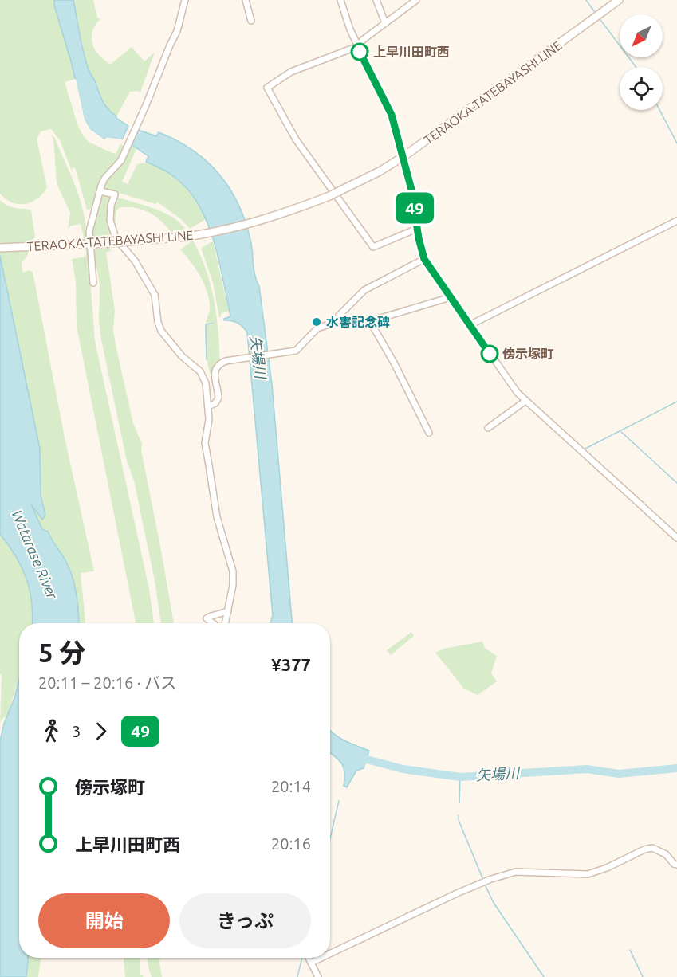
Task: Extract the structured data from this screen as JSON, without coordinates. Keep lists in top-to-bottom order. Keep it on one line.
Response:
{"streets":{"main road":["TERAOKA-TATEBAYASHI LINE"]},"water":["矢場川","Watarase River"],"places":["上早川田町西","水害記念碑","傍示塚町"],"lines":["bus line 49"],"north":"bottom left","page":{"on_map":"49","heading":["5 分","20:11 – 20:16 · バス","¥377"],"legs":["3","49"],"list":[{"name":"傍示塚町","value":"20:14"},{"name":"上早川田町西","value":"20:16"}],"buttons":["開始","きっぷ"]}}
